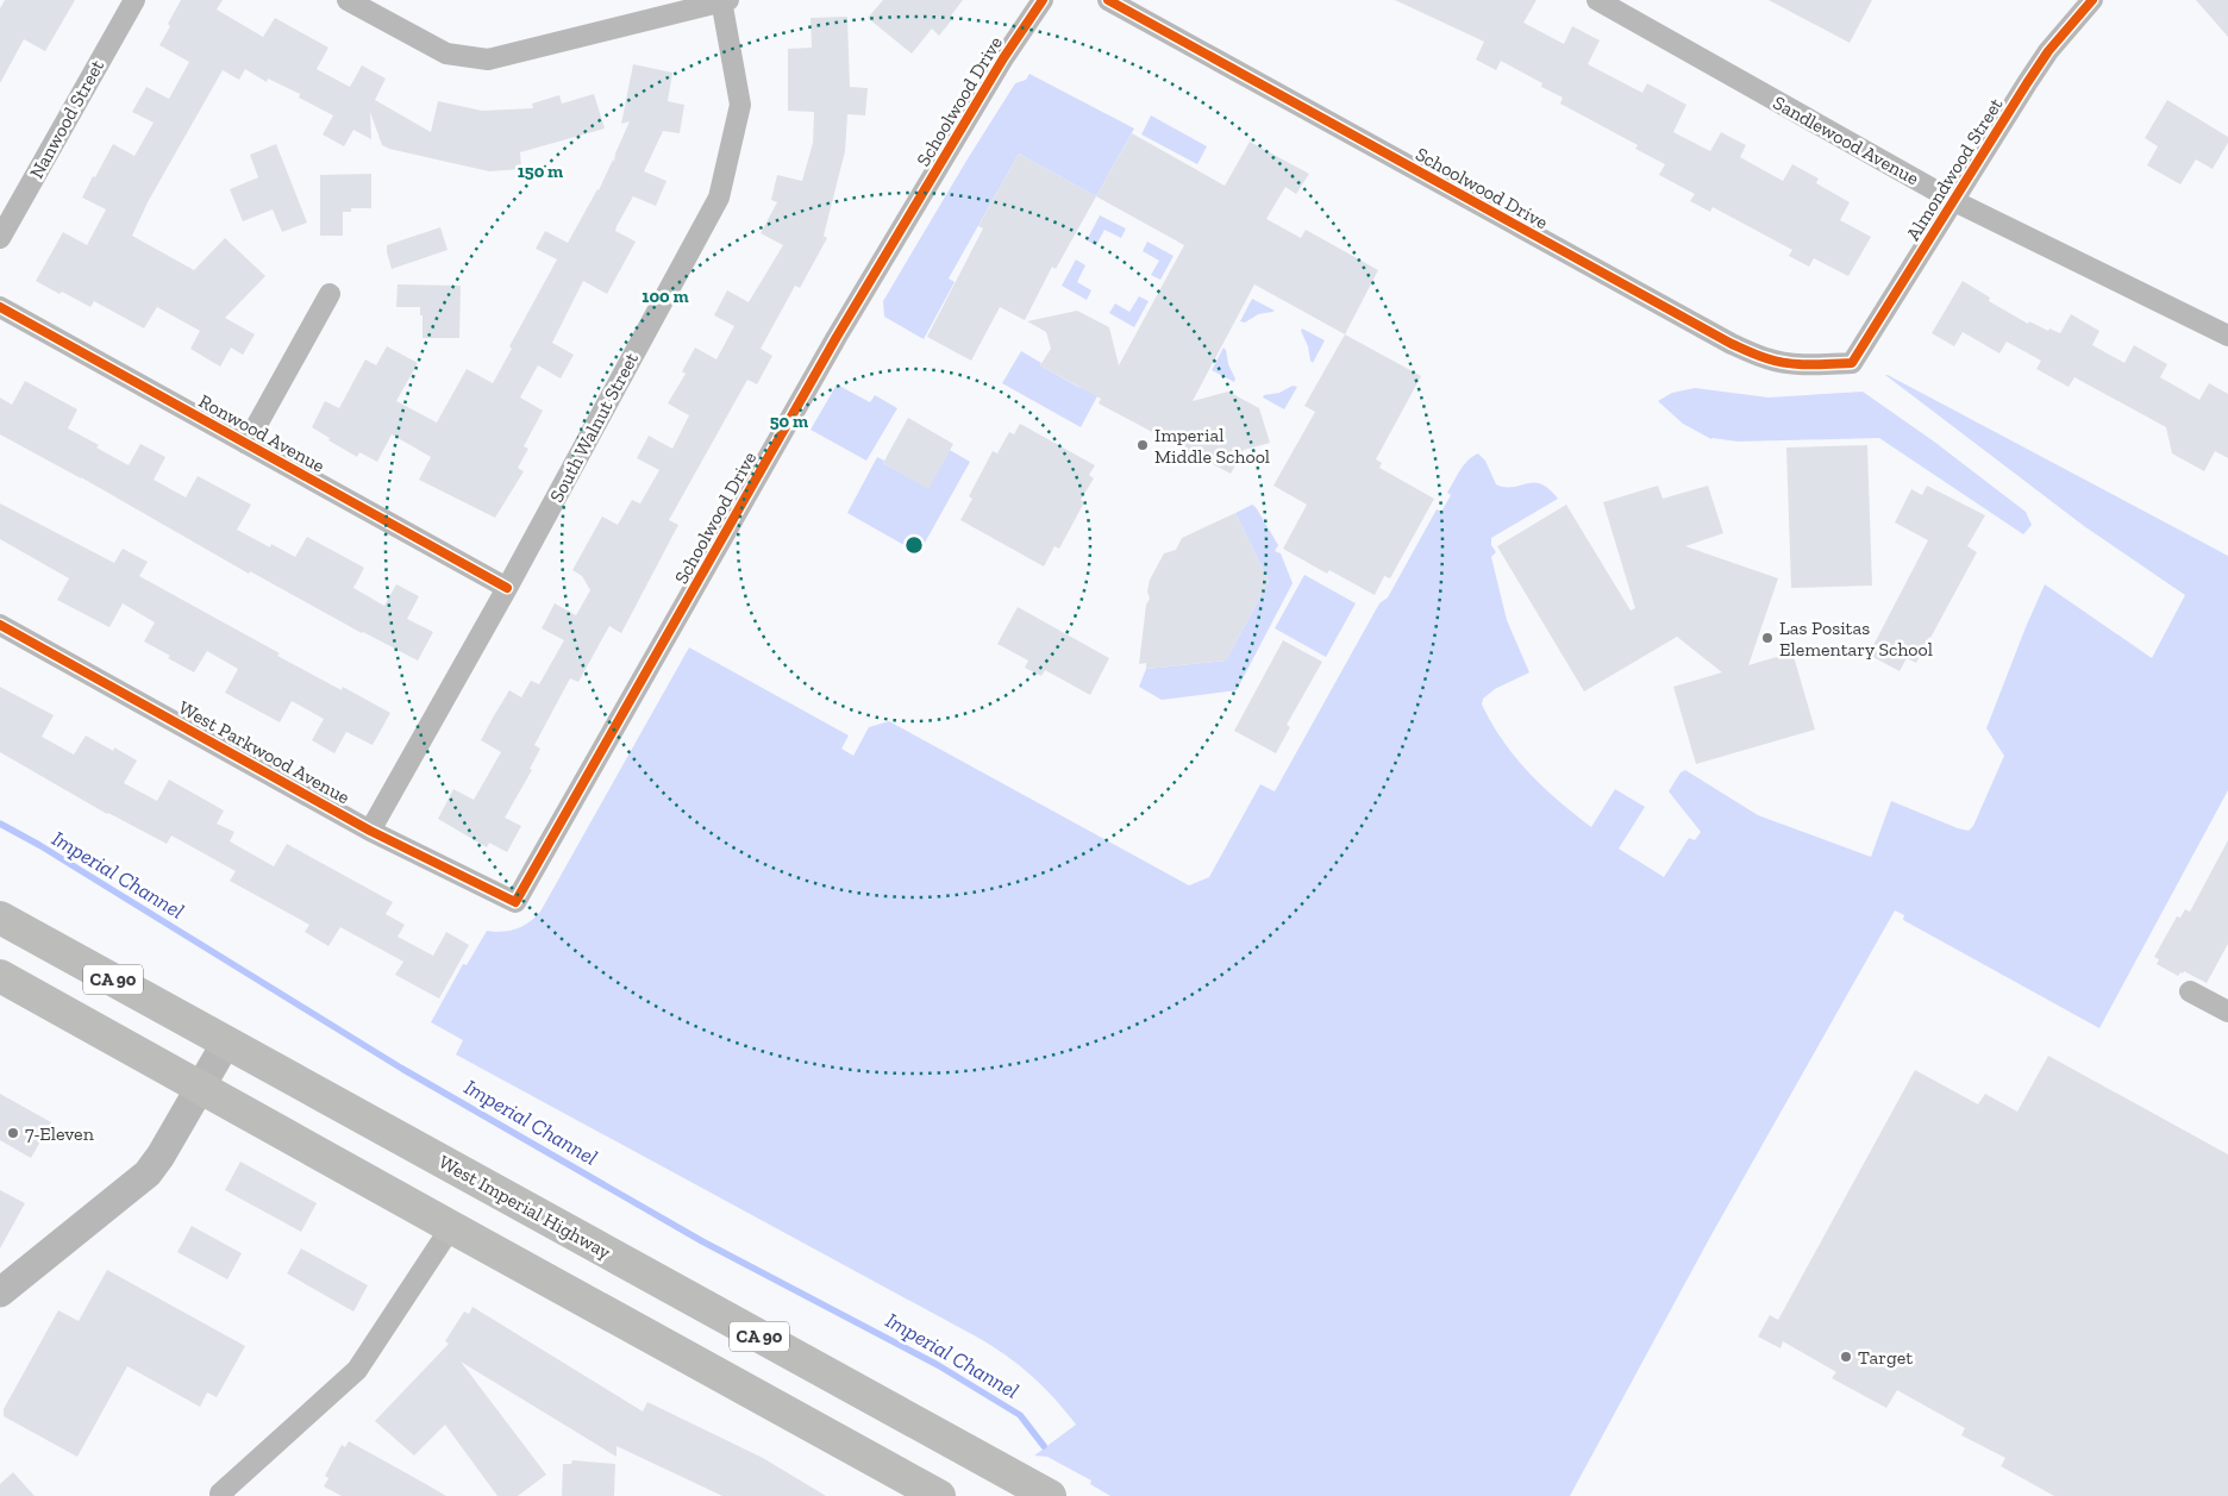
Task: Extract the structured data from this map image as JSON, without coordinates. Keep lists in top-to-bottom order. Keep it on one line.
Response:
{"streets":{"main road":["CA 90","West Imperial Highway"],"street":["Schoolwood Drive","Nanwood Street","Sandlewood Avenue","Almondwood Street","South Walnut Street","Ronwood Avenue","West Parkwood Avenue"]},"crossings":[["Schoolwood Drive","Almondwood Street"],["Schoolwood Drive","West Parkwood Avenue"],["Sandlewood Avenue","Almondwood Street"],["South Walnut Street","Ronwood Avenue"],["South Walnut Street","West Parkwood Avenue"]],"water":["Imperial Channel"],"places":["Imperial Middle School","Las Positas Elementary School","7-Eleven","Target"],"rings":["150 m","100 m","50 m"]}
